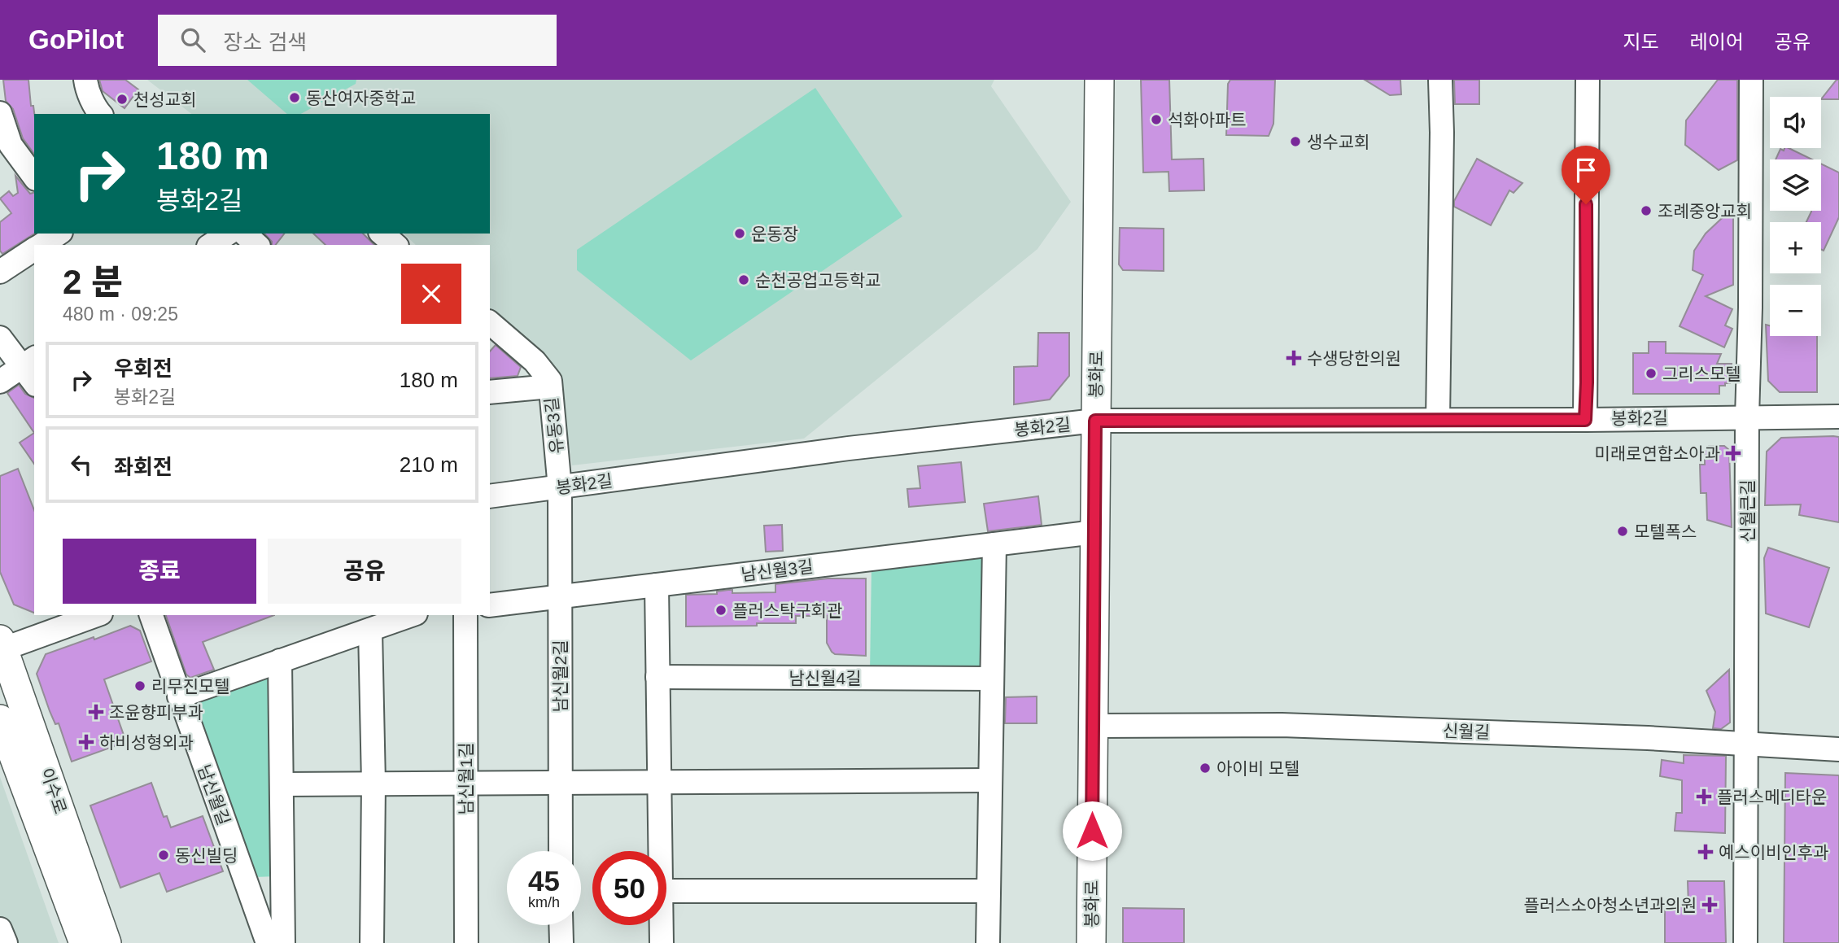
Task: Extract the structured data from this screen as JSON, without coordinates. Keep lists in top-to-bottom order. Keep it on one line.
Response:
{"streets":{"main road":["봉화로","이수로"],"street":["봉화2길","유동3길","신월큰길","남신월3길","남신월2길","남신월4길","신월길","남신월1길","남신월길"]},"crossings":[["봉화로","봉화2길"],["봉화로","남신월3길"],["봉화로","신월길"],["봉화2길","유동3길"],["봉화2길","신월큰길"],["봉화2길","남신월2길"],["유동3길","남신월2길"],["신월큰길","신월길"],["남신월3길","남신월2길"]],"places":{"other":["동산여자중학교","천성교회","석화아파트","생수교회","조례중앙교회","운동장","순천공업고등학교","그리스모텔","모텔폭스","플러스탁구회관","리무진모텔","아이비 모텔","동신빌딩"],"health":["수생당한의원","미래로연합소아과","조윤향피부과","하비성형외과","플러스메디타운","예스이비인후과","플러스소아청소년과의원"]},"page":{"header":"GoPilot","search":"장소 검색","nav":["지도","레이어","공유"],"map_buttons":["+","−"],"turn":["180 m","봉화2길"],"heading":["2 분","480 m · 09:25"],"list":[{"name":"우회전","note":"봉화2길","value":"180 m"},{"name":"좌회전","value":"210 m"}],"buttons":["종료","공유"],"speed":"45 km/h","limit":"50"}}
